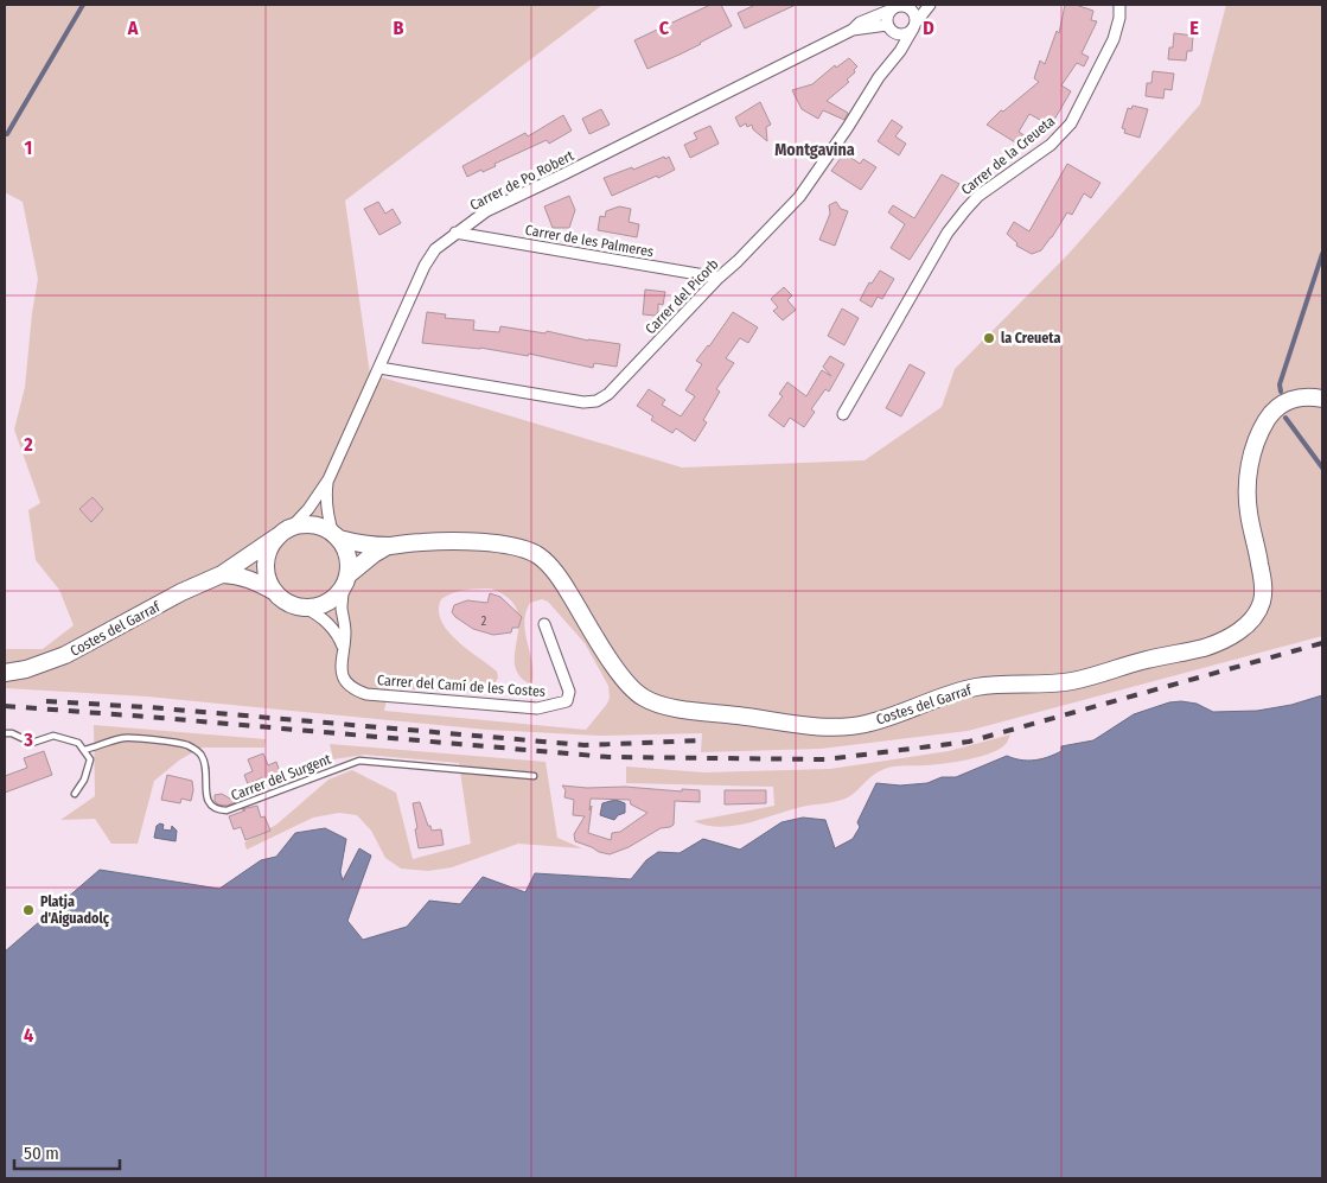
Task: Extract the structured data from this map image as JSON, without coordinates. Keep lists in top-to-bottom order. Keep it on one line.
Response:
{"streets":{"main road":["Costes del Garraf"],"street":["Carrer de la Creueta","Carrer de Po Robert","Carrer de les Palmeres","Carrer del Picorb","Carrer del Camí de les Costes"],"lane":["Carrer del Surgent"]},"crossings":[["Carrer de Po Robert","Carrer de les Palmeres"],["Carrer de Po Robert","Carrer del Picorb"],["Carrer de Po Robert","Costes del Garraf"],["Carrer de les Palmeres","Carrer del Picorb"]],"districts":["Montgavina"],"places":["la Creueta","Platja d'Aiguadolç"],"house_numbers":["2"],"scale_bar":"50 m","grid":{"columns":["A","B","C","D","E"],"rows":["1","2","3","4"]}}
